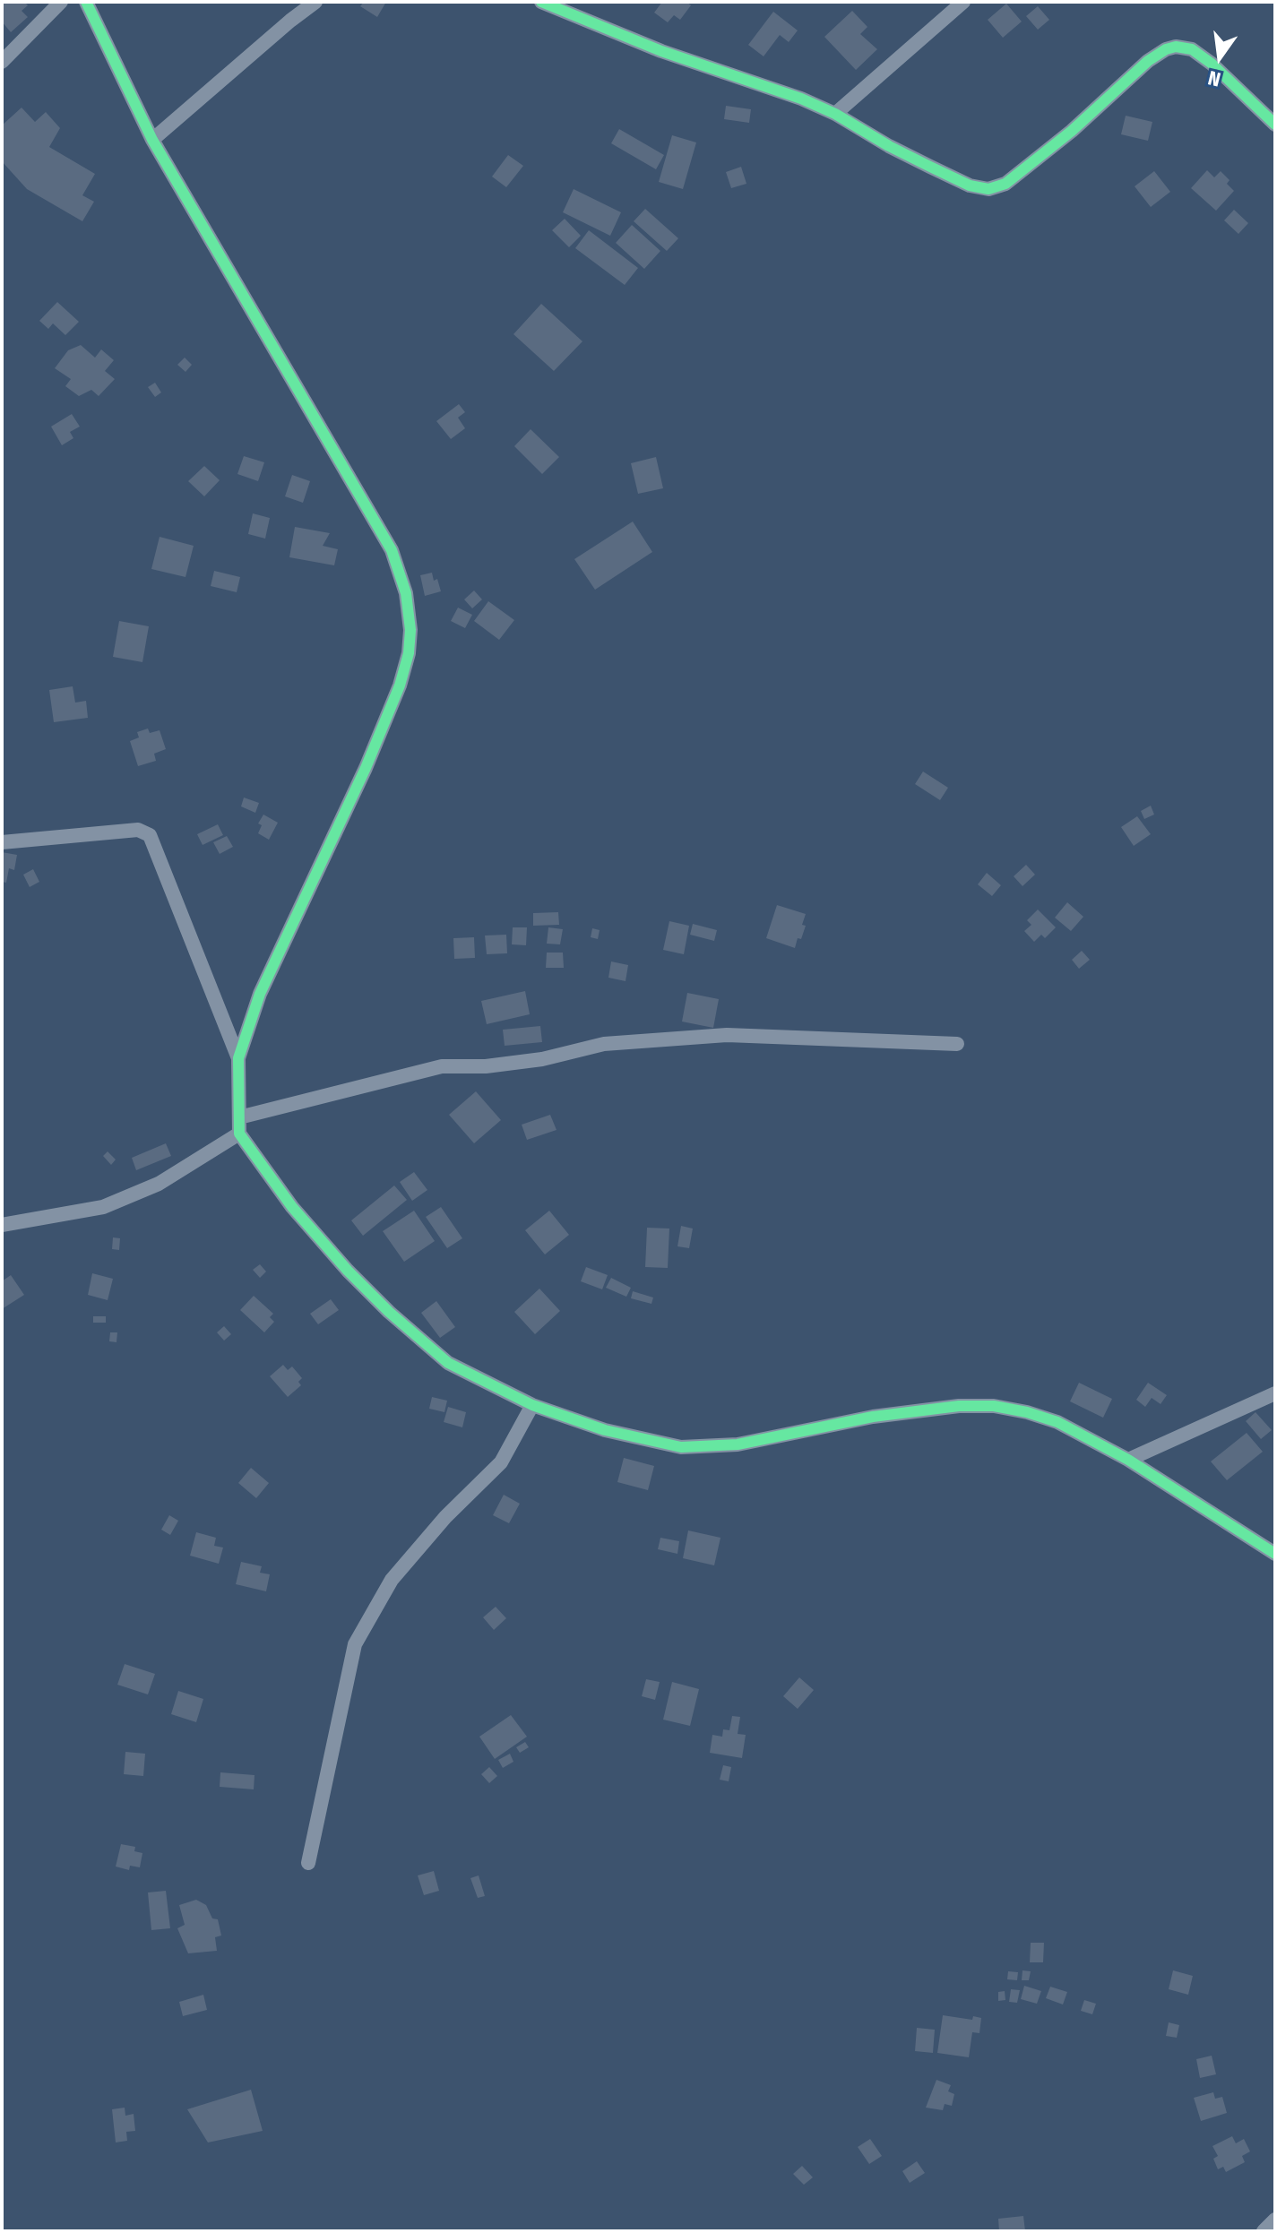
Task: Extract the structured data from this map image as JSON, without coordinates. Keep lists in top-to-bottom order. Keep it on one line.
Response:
{"north":"bottom"}
